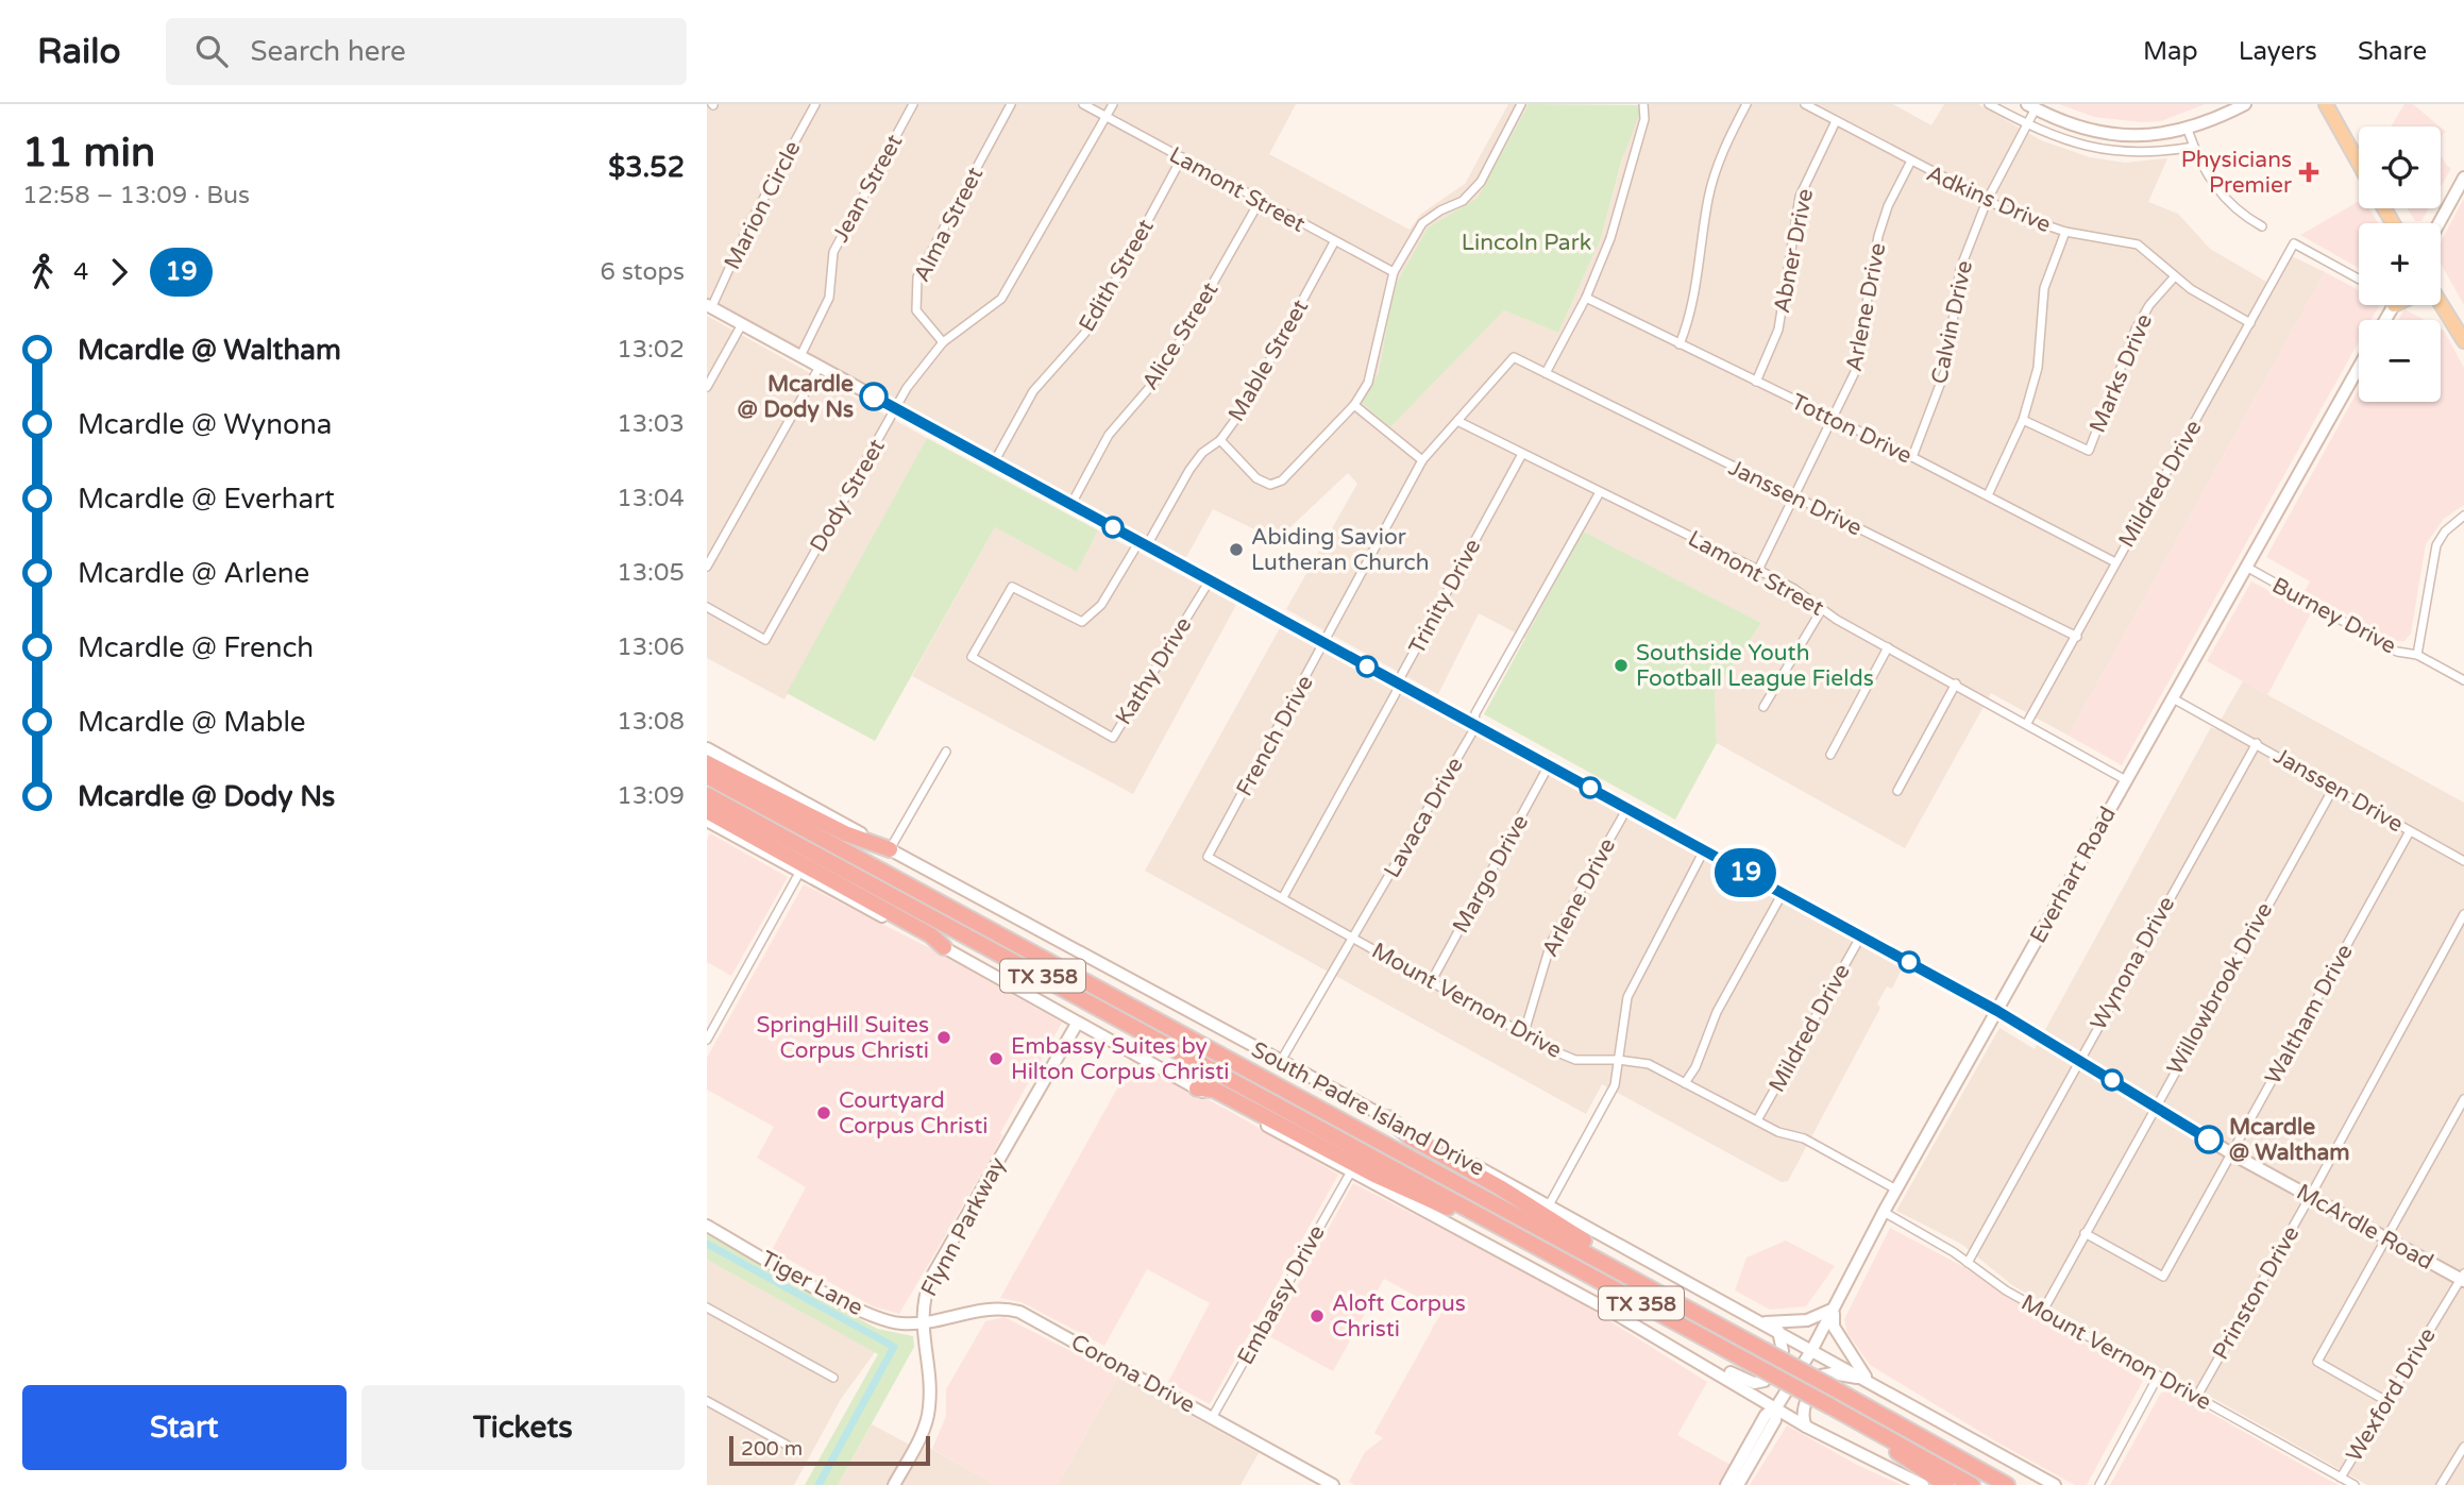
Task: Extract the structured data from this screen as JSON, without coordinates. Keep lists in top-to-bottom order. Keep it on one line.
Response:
{"streets":{"highway":["TX 358","South Padre Island Drive"],"main road":["Everhart Road","Flynn Parkway","McArdle Road","Tiger Lane","Corona Drive"],"street":["Jean Street","Lamont Street","Adkins Drive","Marion Circle","Alma Street","Abner Drive","Edith Street","Arlene Drive","Calvin Drive","Alice Street","Mable Street","Marks Drive","Totton Drive","Mildred Drive","Dody Street","Janssen Drive","Trinity Drive","Burney Drive","Kathy Drive","French Drive","Lavaca Drive","Margo Drive","Wynona Drive","Willowbrook Drive","Mount Vernon Drive","Waltham Drive","Prinston Drive","Embassy Drive","Wexford Drive"]},"crossings":[["Jean Street","McArdle Road"],["Lamont Street","Edith Street"],["Lamont Street","Arlene Drive"],["Lamont Street","Alice Street"],["Lamont Street","Mable Street"],["Lamont Street","Mildred Drive"],["Lamont Street","Dody Street"],["Lamont Street","Trinity Drive"],["Lamont Street","French Drive"],["Lamont Street","Lavaca Drive"],["Lamont Street","Everhart Road"],["Adkins Drive","Abner Drive"],["Adkins Drive","Arlene Drive"],["Adkins Drive","Calvin Drive"],["Adkins Drive","Marks Drive"],["Adkins Drive","Mildred Drive"],["Marion Circle","McArdle Road"],["Alma Street","Dody Street"],["Abner Drive","Totton Drive"],["Edith Street","McArdle Road"],["Arlene Drive","Totton Drive"],["Arlene Drive","Janssen Drive"],["Arlene Drive","Mount Vernon Drive"],["Arlene Drive","McArdle Road"],["Calvin Drive","Totton Drive"],["Alice Street","McArdle Road"],["Mable Street","Kathy Drive"],["Mable Street","McArdle Road"],["Totton Drive","Mildred Drive"],["Mildred Drive","Janssen Drive"],["Mildred Drive","Mount Vernon Drive"],["Mildred Drive","McArdle Road"],["Dody Street","McArdle Road"],["Janssen Drive","French Drive"],["Janssen Drive","Everhart Road"],["Janssen Drive","Wynona Drive"],["Janssen Drive","Willowbrook Drive"],["Janssen Drive","Waltham Drive"],["Trinity Drive","Mount Vernon Drive"],["Trinity Drive","McArdle Road"],["Burney Drive","Everhart Road"],["Kathy Drive","McArdle Road"],["French Drive","Mount Vernon Drive"],["French Drive","McArdle Road"],["Lavaca Drive","Mount Vernon Drive"],["Lavaca Drive","McArdle Road"],["Margo Drive","Mount Vernon Drive"],["Margo Drive","McArdle Road"],["Everhart Road","Mount Vernon Drive"],["Everhart Road","McArdle Road"],["Wynona Drive","Mount Vernon Drive"],["Wynona Drive","McArdle Road"],["Willowbrook Drive","Mount Vernon Drive"],["Willowbrook Drive","Waltham Drive"],["Willowbrook Drive","McArdle Road"],["Mount Vernon Drive","Prinston Drive"],["Mount Vernon Drive","Wexford Drive"],["Waltham Drive","McArdle Road"],["Flynn Parkway","Tiger Lane"],["Flynn Parkway","Corona Drive"],["McArdle Road","Prinston Drive"],["McArdle Road","Wexford Drive"],["Tiger Lane","Corona Drive"],["Embassy Drive","Corona Drive"]],"parks":["Lincoln Park"],"places":{"health":["Physicians Premier"],"other":["Mcardle @ Dody Ns","Abiding Savior Lutheran Church","Southside Youth Football League Fields","SpringHill Suites Corpus Christi","Embassy Suites by Hilton Corpus Christi","Courtyard Corpus Christi","Mcardle @ Waltham","Aloft Corpus Christi"]},"lines":["bus line 19"],"scale_bar":"200 m","page":{"header":"Railo","search":"Search here","nav":["Map","Layers","Share"],"heading":["11 min","12:58 – 13:09 · Bus","$3.52"],"on_map":"19","map_buttons":["+","−"],"legs":["4","19","6 stops"],"list":[{"name":"Mcardle @ Waltham","value":"13:02"},{"name":"Mcardle @ Wynona","value":"13:03"},{"name":"Mcardle @ Everhart","value":"13:04"},{"name":"Mcardle @ Arlene","value":"13:05"},{"name":"Mcardle @ French","value":"13:06"},{"name":"Mcardle @ Mable","value":"13:08"},{"name":"Mcardle @ Dody Ns","value":"13:09"}],"buttons":["Start","Tickets"],"scale":"200 m"}}
